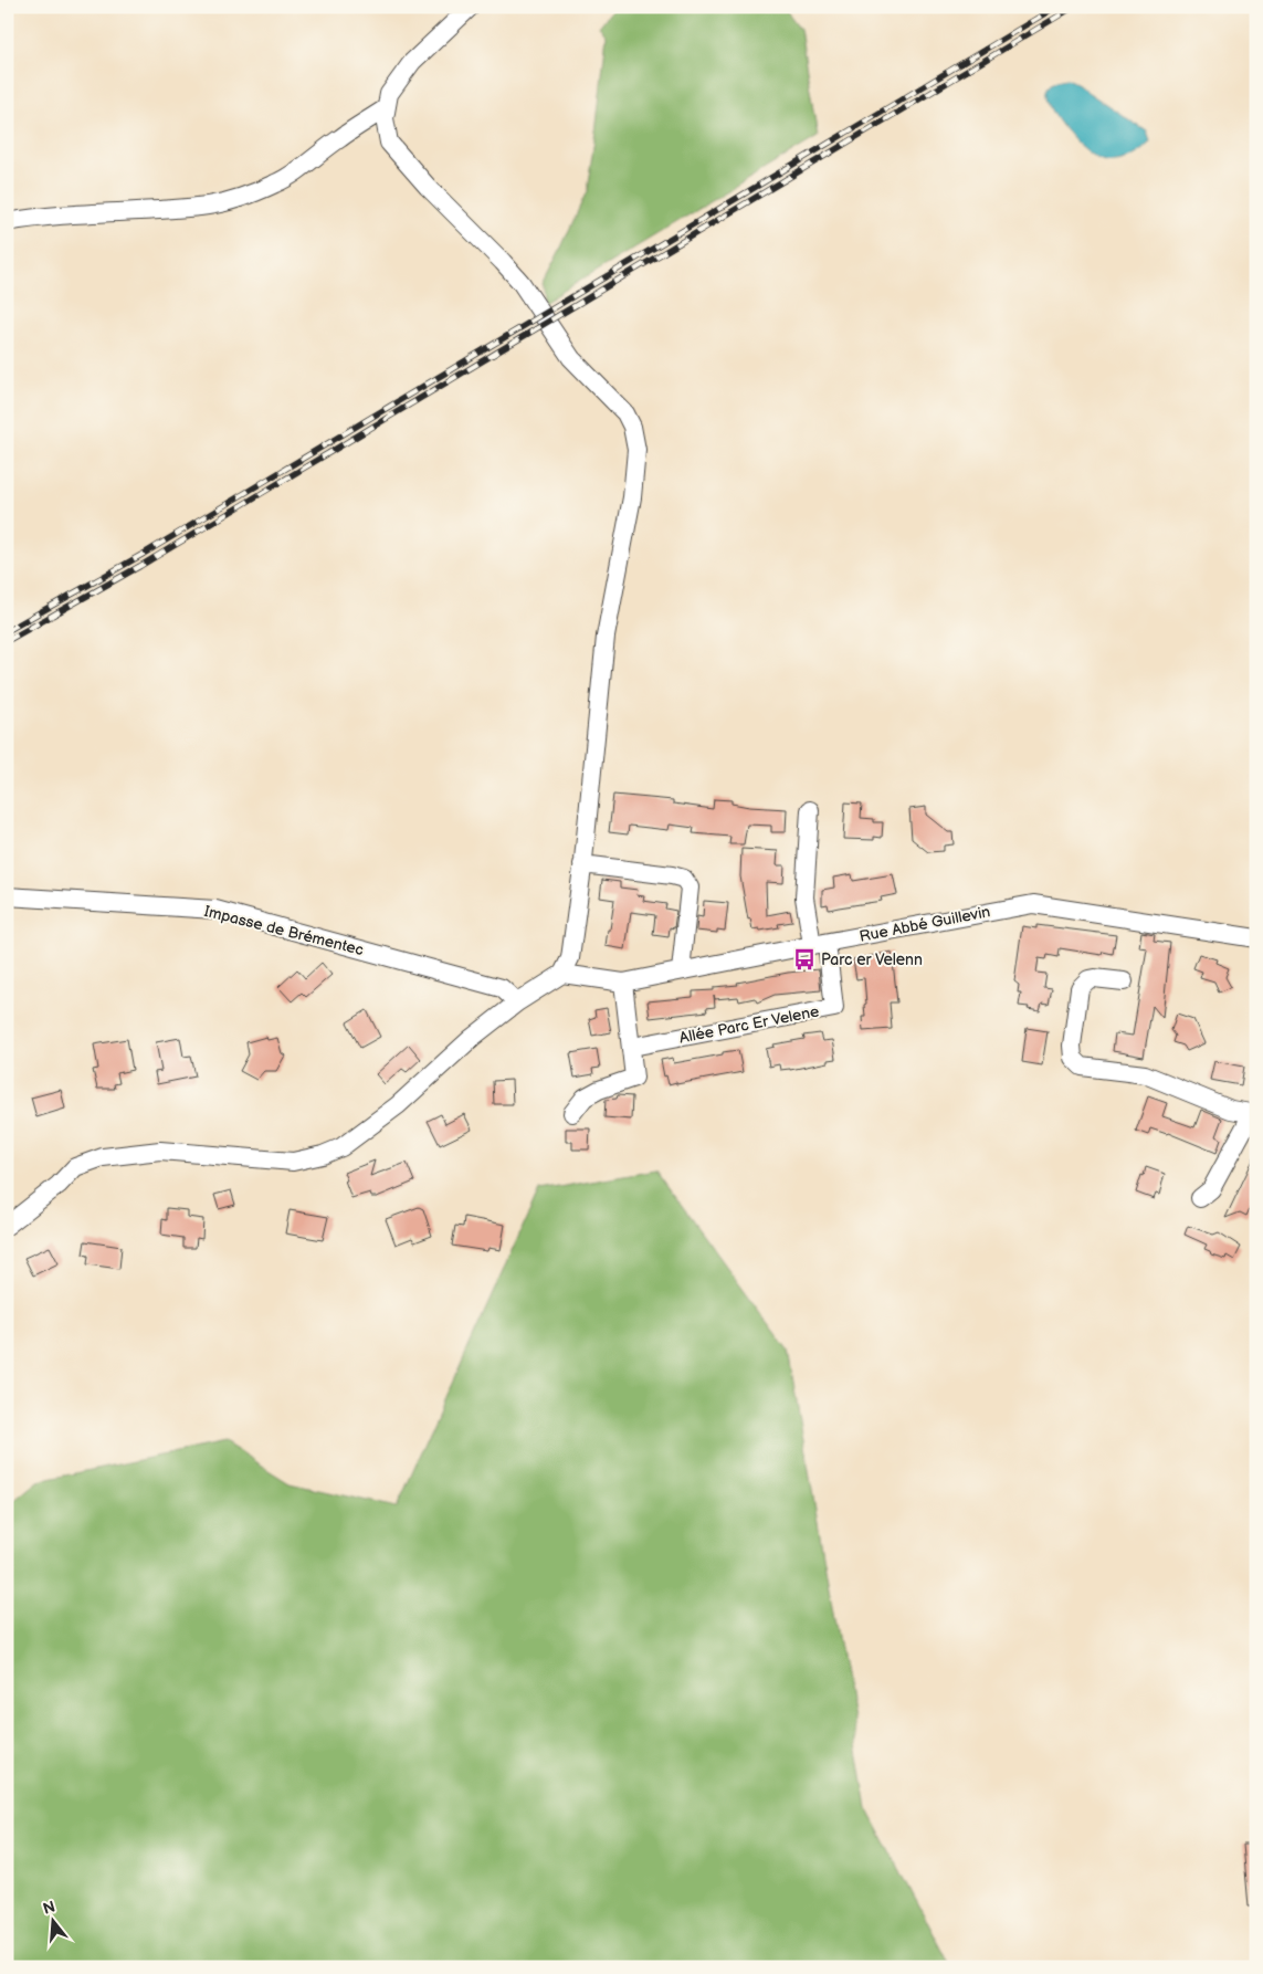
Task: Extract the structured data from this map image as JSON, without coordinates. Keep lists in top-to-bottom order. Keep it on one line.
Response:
{"streets":{"street":["Rue Abbé Guillevin","Impasse de Brémentec","Allée Parc Er Velene"]},"crossings":[["Rue Abbé Guillevin","Allée Parc Er Velene"]],"places":{"bus stop":["Parc er Velenn"]},"north":"top"}
